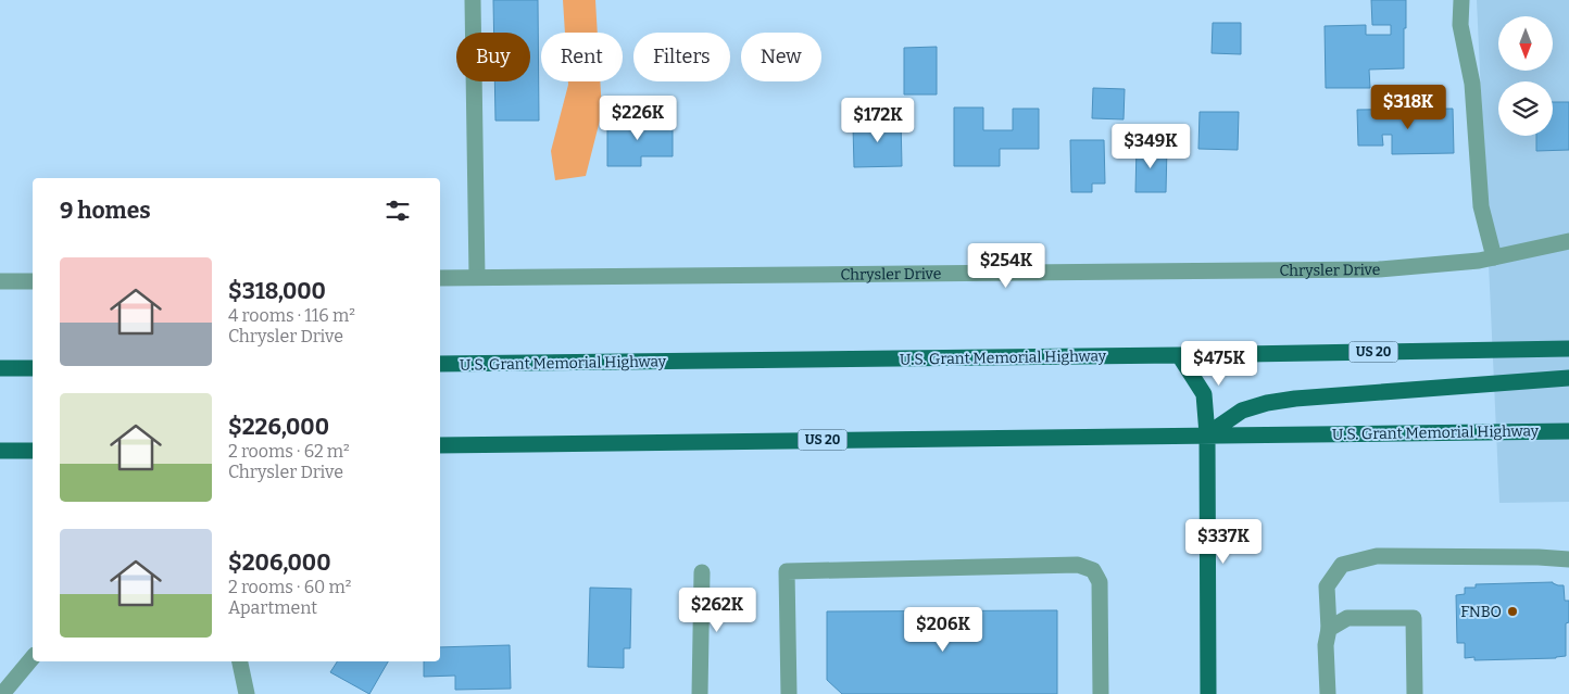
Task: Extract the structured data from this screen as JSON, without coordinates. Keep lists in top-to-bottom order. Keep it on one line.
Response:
{"streets":{"main road":["US 20","U.S. Grant Memorial Highway"],"street":["Chrysler Drive"]},"crossings":[["US 20","U.S. Grant Memorial Highway"]],"places":["FNBO"],"north":"bottom","page":{"chip":["Buy","Rent","Filters","New"],"price":["$318K","$226K","$172K","$349K","$254K","$475K","$337K","$262K","$206K"],"heading":"9 homes","list":[{"name":"$318,000","note":"4 rooms · 116 m² · Chrysler Drive"},{"name":"$226,000","note":"2 rooms · 62 m² · Chrysler Drive"},{"name":"$206,000","note":"2 rooms · 60 m² · Apartment"}]}}
